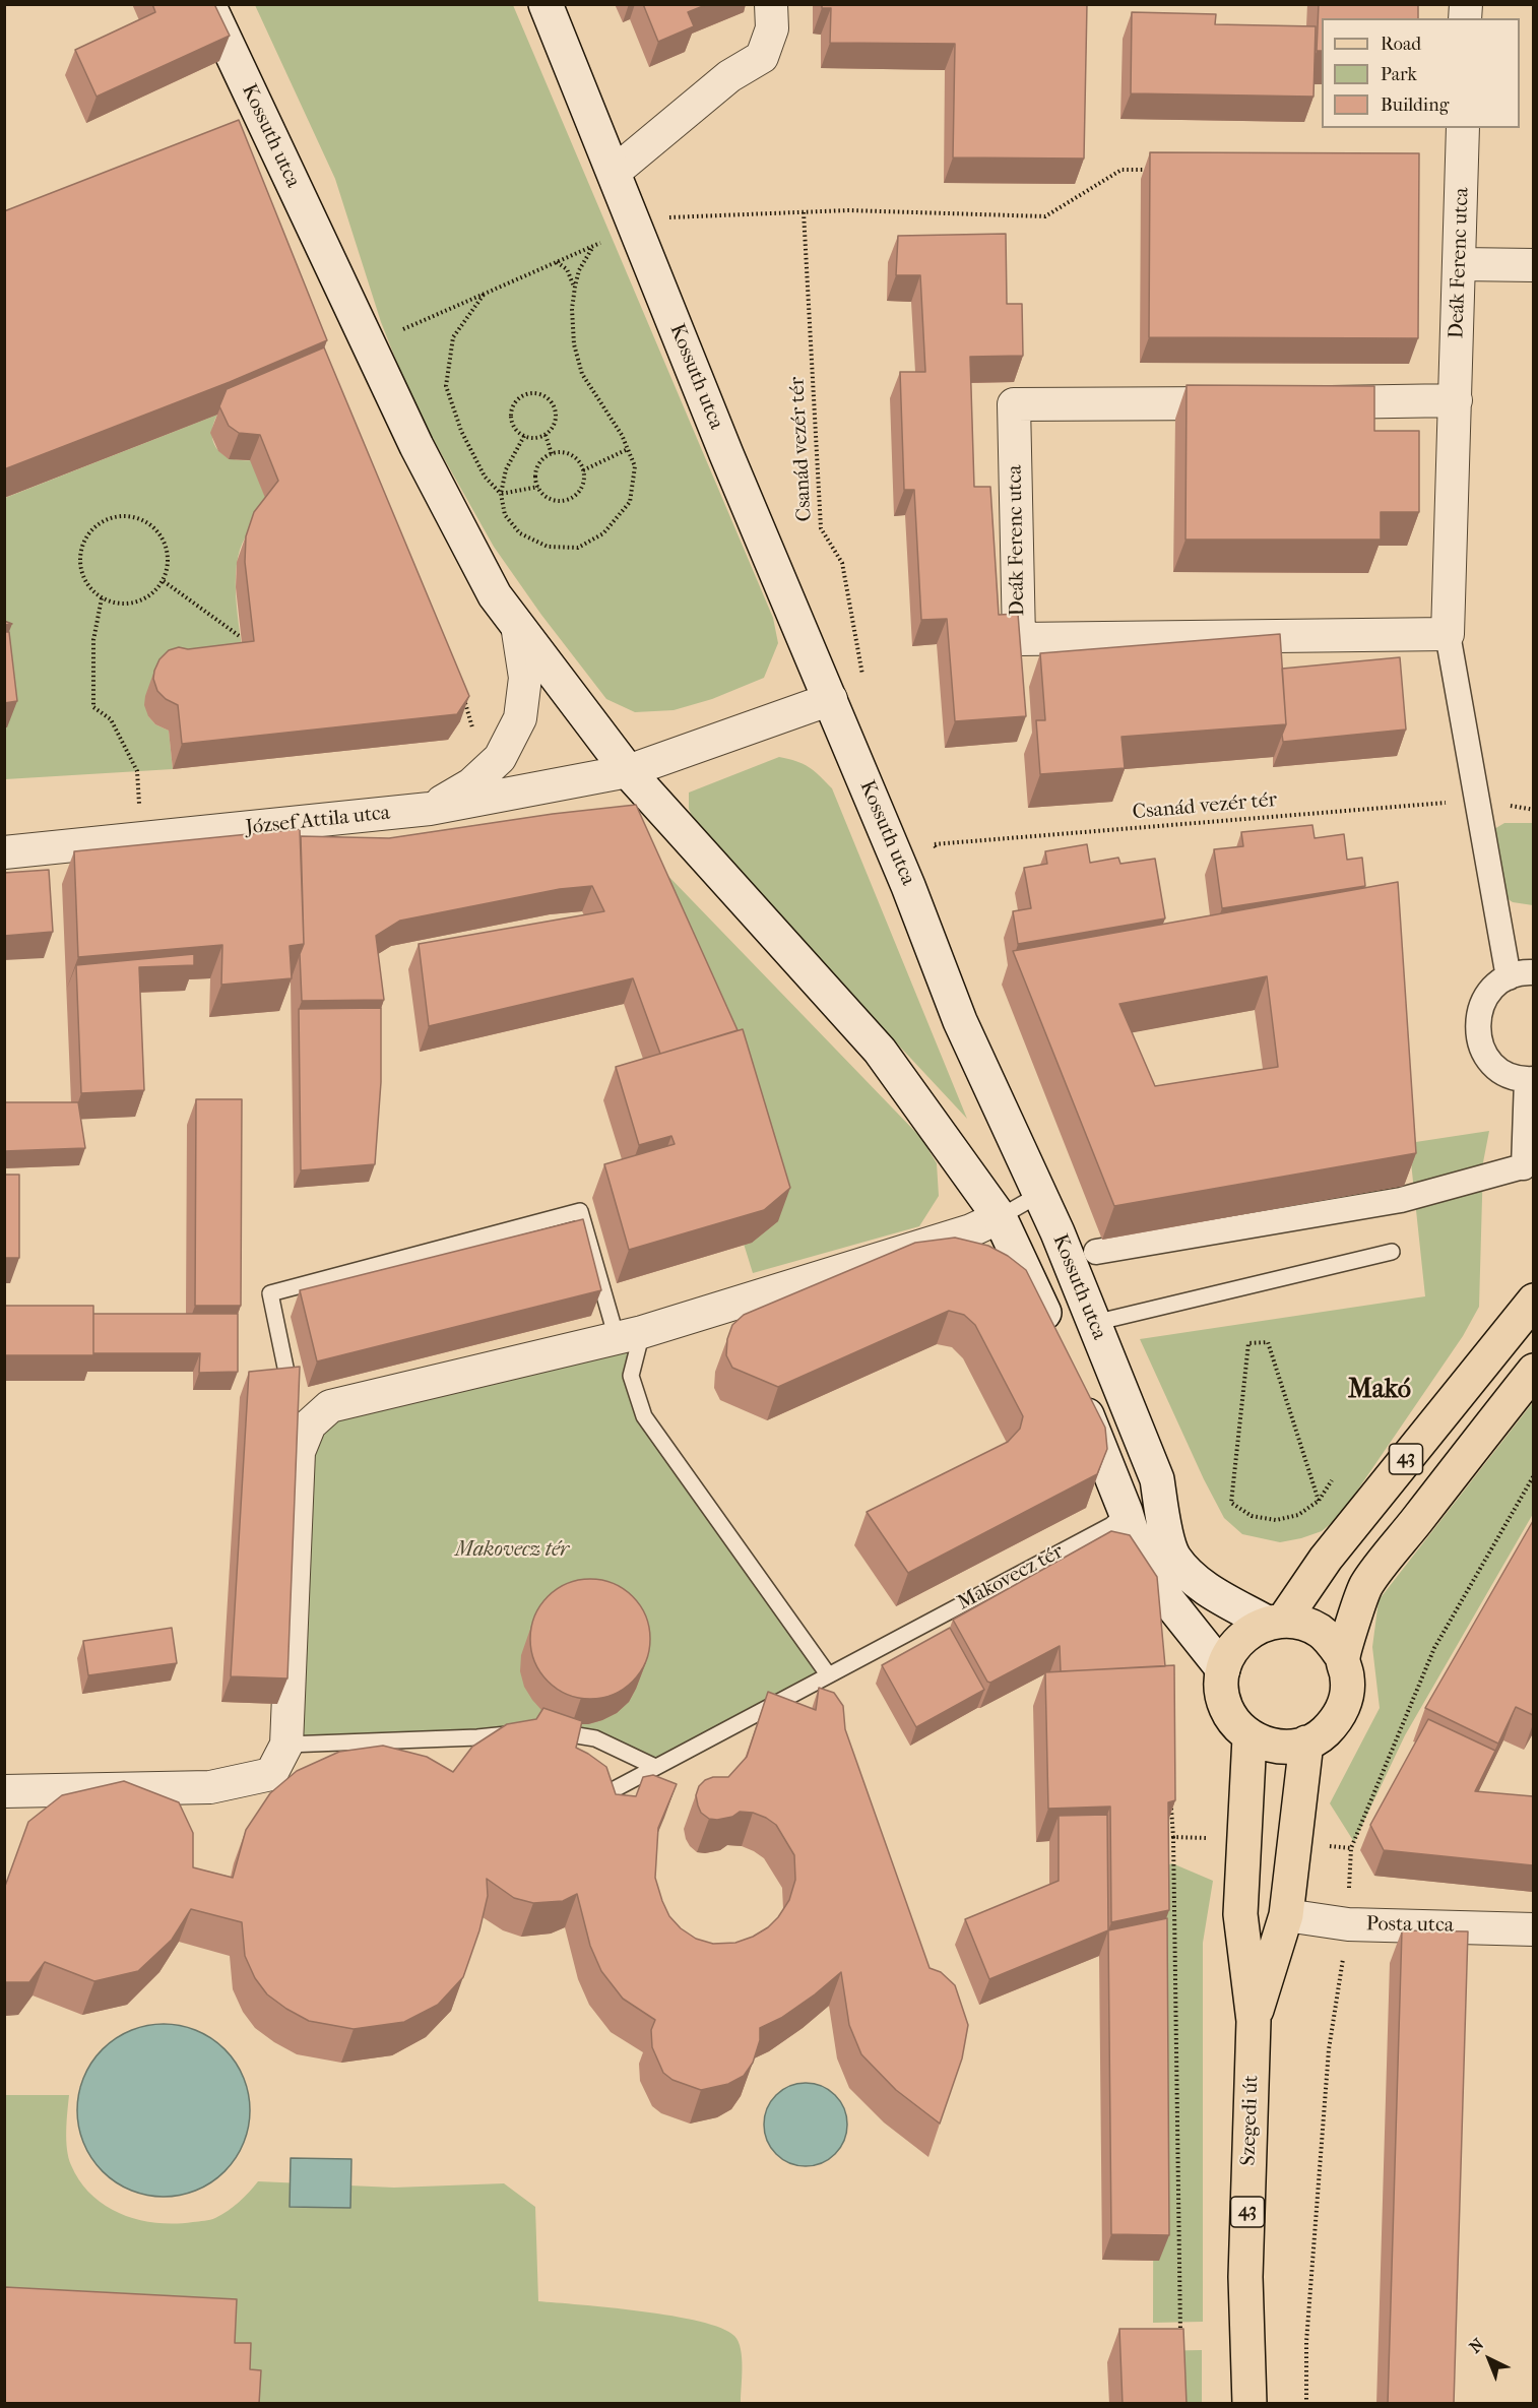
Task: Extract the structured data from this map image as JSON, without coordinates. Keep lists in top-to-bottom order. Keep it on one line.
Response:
{"streets":{"main road":["Kossuth utca","43","Szegedi út"],"street":["Deák Ferenc utca","József Attila utca","Posta utca"],"lane":["Makovecz tér"],"path":["Csanád vezér tér"]},"crossings":[["Kossuth utca","József Attila utca"],["Kossuth utca","43"],["43","Posta utca"],["43","Szegedi út"]],"districts":["Makó"],"parks":["Makovecz tér"],"legend":["Road","Park","Building"],"north":"top left"}
